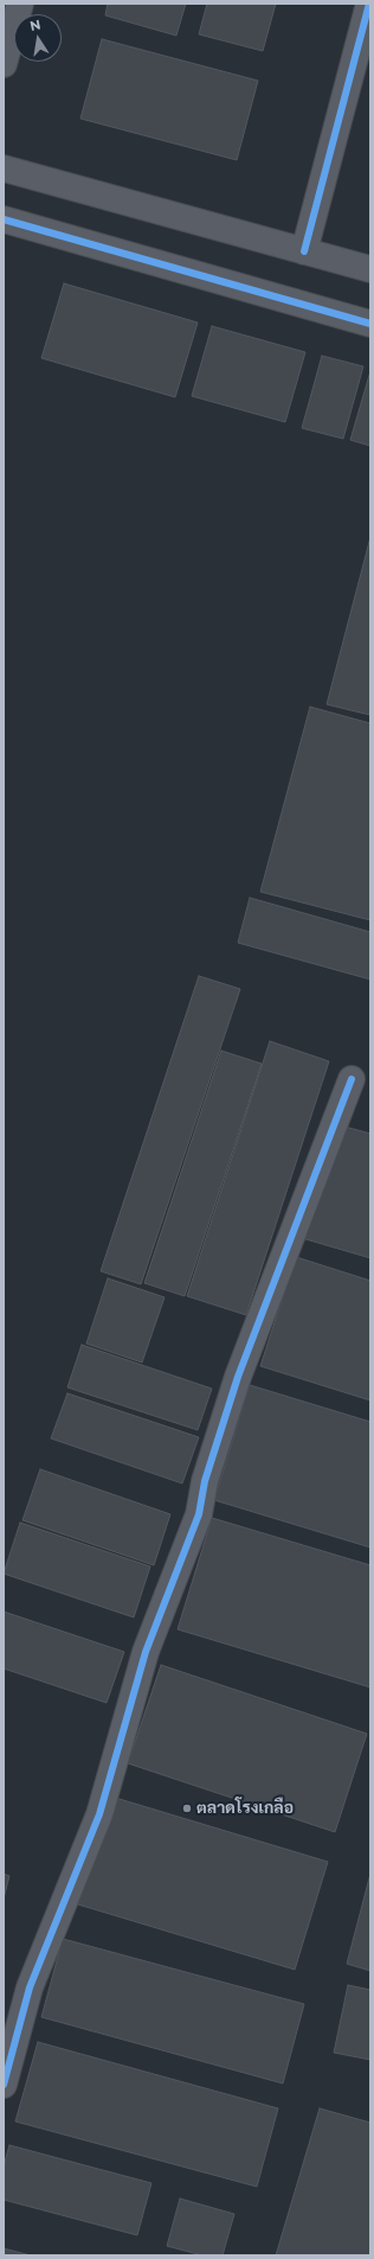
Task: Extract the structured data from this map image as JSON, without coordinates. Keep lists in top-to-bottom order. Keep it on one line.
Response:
{"places":["ตลาดโรงเกลือ"],"north":"top"}
